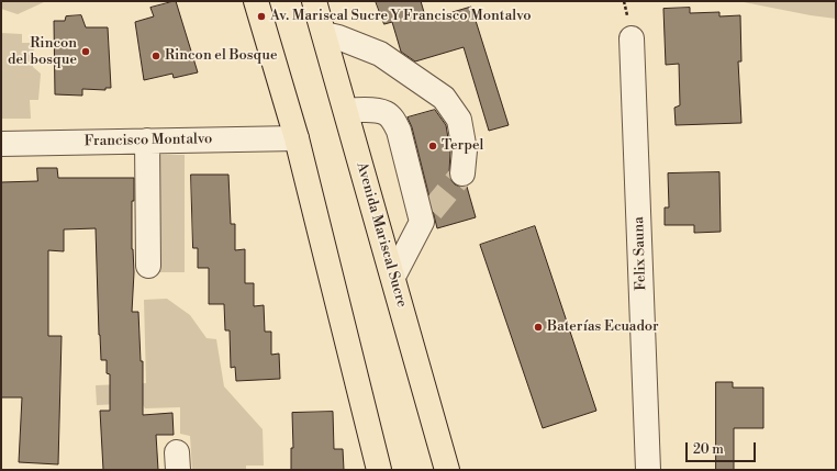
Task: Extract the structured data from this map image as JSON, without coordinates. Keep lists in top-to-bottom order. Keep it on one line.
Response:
{"streets":{"main road":["Avenida Mariscal Sucre"],"street":["Francisco Montalvo","Felix Sauna"]},"places":["Av. Mariscal Sucre Y Francisco Montalvo","Rincon del bosque","Rincon el Bosque","Terpel","Baterías Ecuador"],"scale_bar":"20 m"}
